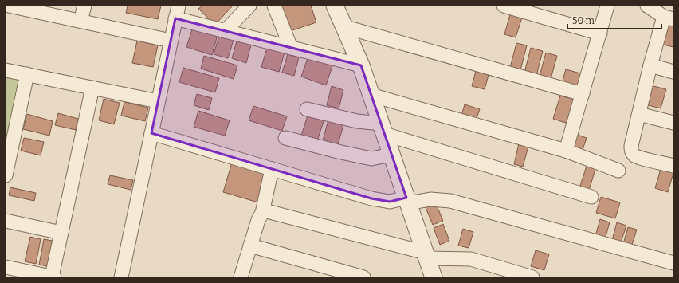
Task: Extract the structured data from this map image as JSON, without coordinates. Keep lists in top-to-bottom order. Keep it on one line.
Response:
{"scale_bar":"50 m"}
